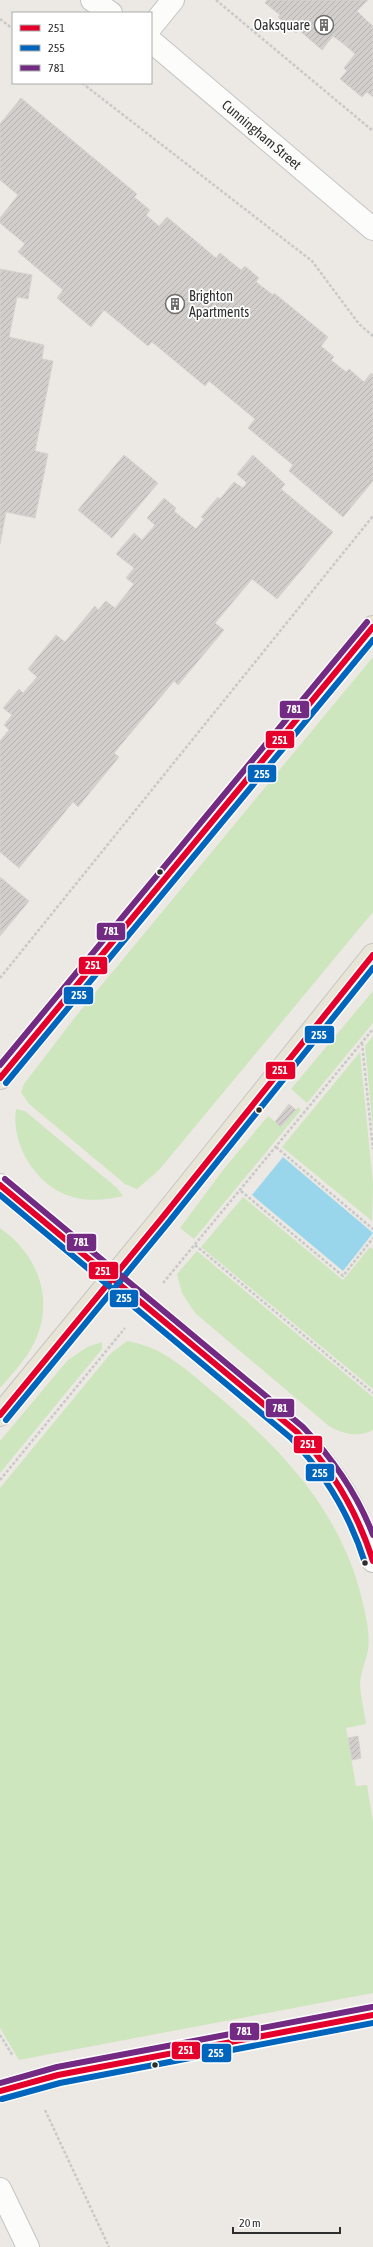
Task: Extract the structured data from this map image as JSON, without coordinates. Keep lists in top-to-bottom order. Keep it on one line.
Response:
{"streets":{"street":["Cunningham Street"]},"places":{"building":["Oaksquare","Brighton Apartments"]},"lines":["transit line 781","transit line 251","transit line 255"],"legend":["251","255","781"],"scale_bar":"20 m"}
